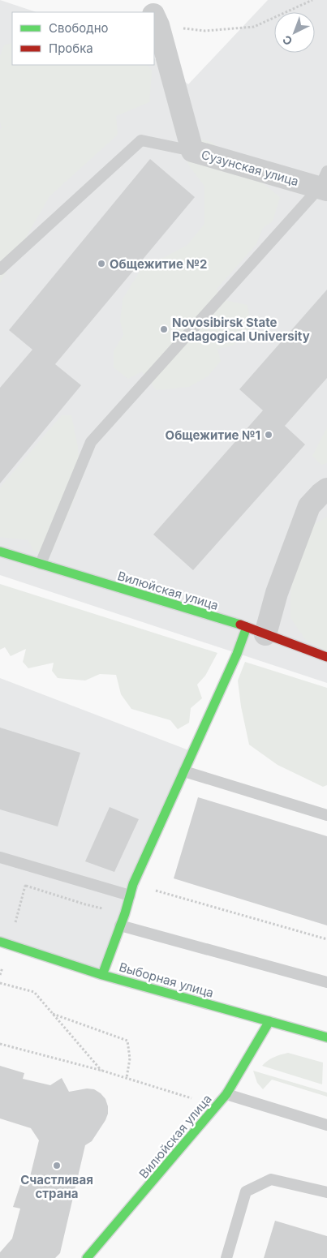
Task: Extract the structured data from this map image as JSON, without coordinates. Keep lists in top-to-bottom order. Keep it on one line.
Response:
{"streets":{"street":["Сузунская улица","Вилюйская улица","Выборная улица"]},"crossings":[["Вилюйская улица","Выборная улица"]],"places":["Общежитие №2","Novosibirsk State Pedagogical University","Общежитие №1","Счастливая страна"],"legend":["Свободно","Пробка"],"north":"bottom left"}
